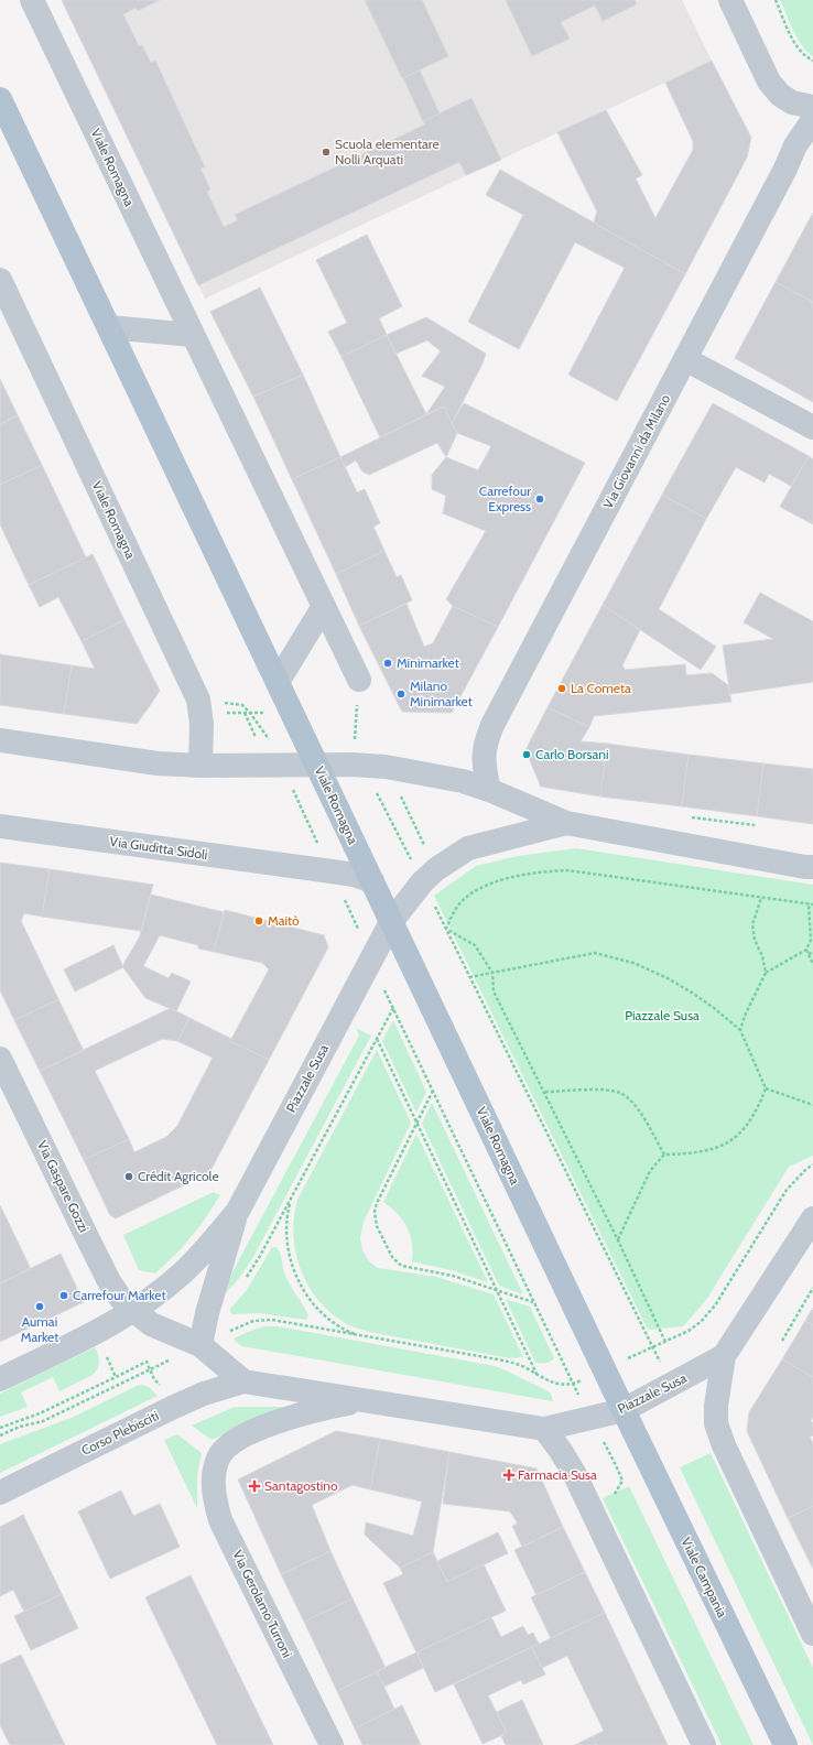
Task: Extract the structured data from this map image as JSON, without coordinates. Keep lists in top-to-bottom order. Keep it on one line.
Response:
{"streets":{"main road":["Viale Romagna","Viale Campania"],"street":["Via Giovanni da Milano","Via Giuditta Sidoli","Piazzale Susa","Via Gaspare Gozzi","Corso Plebisciti","Via Gerolamo Turroni"]},"crossings":[["Viale Romagna","Piazzale Susa"],["Viale Romagna","Viale Campania"],["Via Giovanni da Milano","Piazzale Susa"],["Piazzale Susa","Via Gaspare Gozzi"],["Piazzale Susa","Corso Plebisciti"],["Piazzale Susa","Viale Campania"],["Piazzale Susa","Via Gerolamo Turroni"]],"parks":["Piazzale Susa"],"places":{"other":["Scuola elementare Nolli Arquati","Carrefour Express","Minimarket","La Cometa","Milano Minimarket","Carlo Borsani","Maitò","Crédit Agricole","Carrefour Market","Aumai Market"],"health":["Farmacia Susa","Santagostino"]}}
